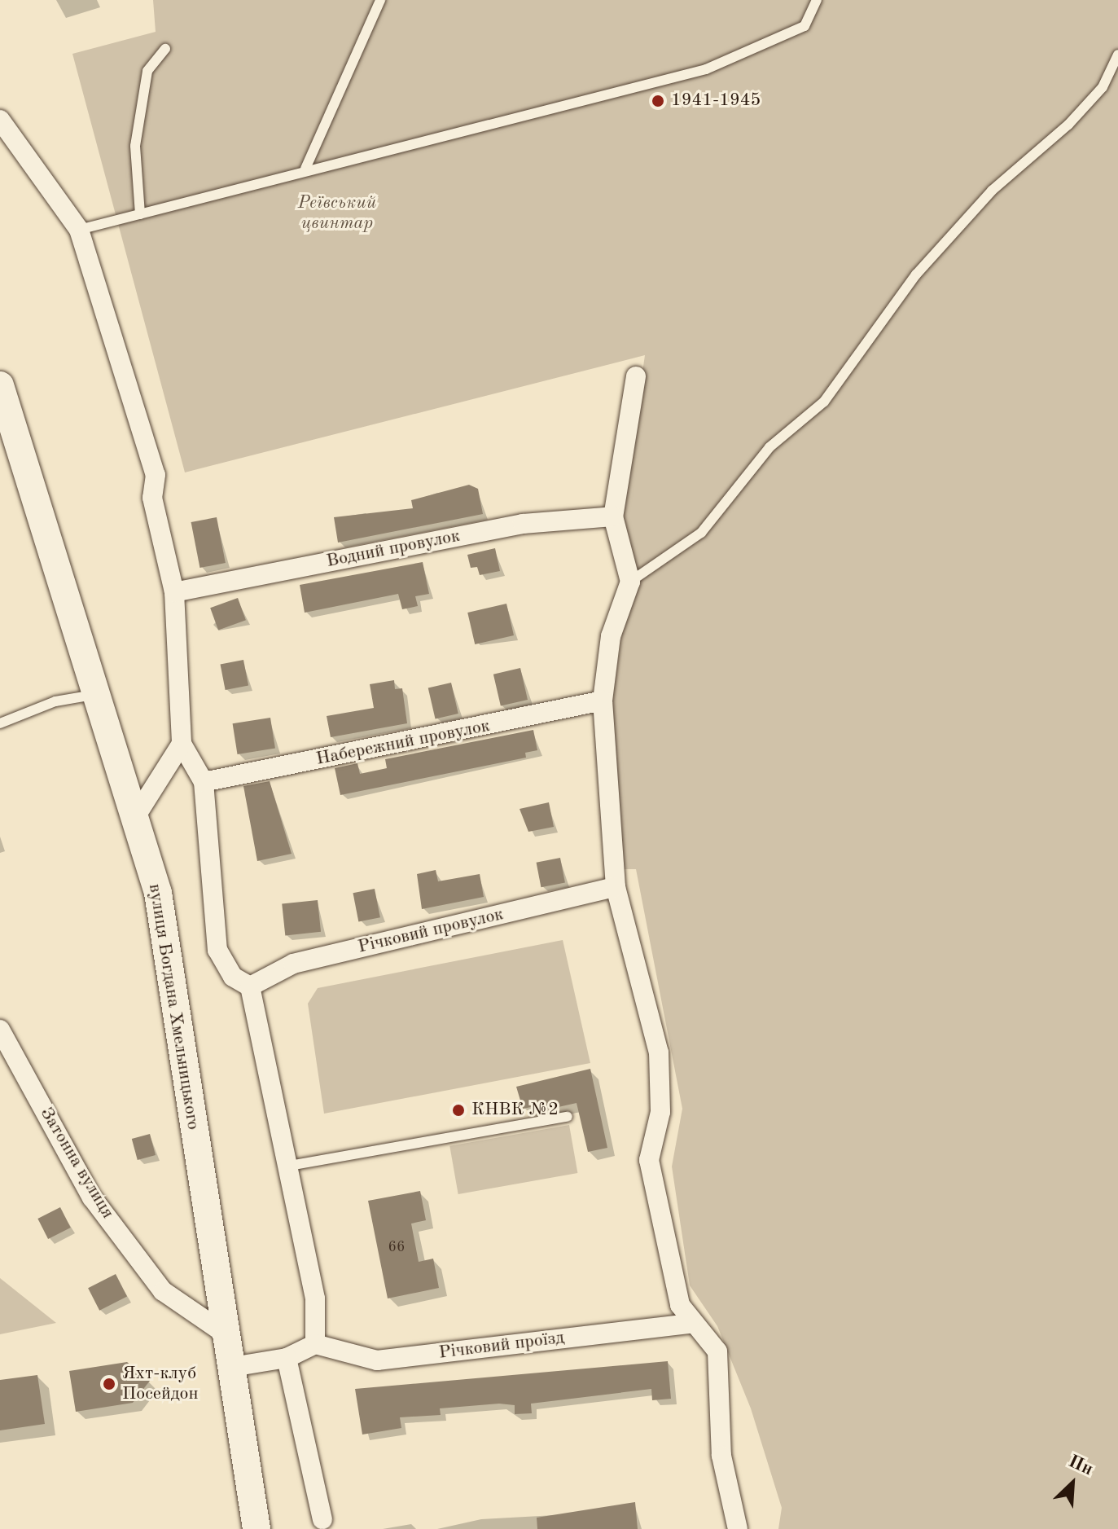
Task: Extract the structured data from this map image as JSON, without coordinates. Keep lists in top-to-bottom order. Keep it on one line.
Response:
{"streets":{"main road":["вулиця Богдана Хмельницького"],"street":["Водний провулок","Набережний провулок","Річковий провулок","Затонна вулиця","Річковий проїзд"]},"crossings":[["вулиця Богдана Хмельницького","Затонна вулиця"]],"parks":["Реївський цвинтар"],"places":["1941-1945","КНВК №2","Яхт-клуб Посейдон"],"house_numbers":["66"],"north":"top right"}
